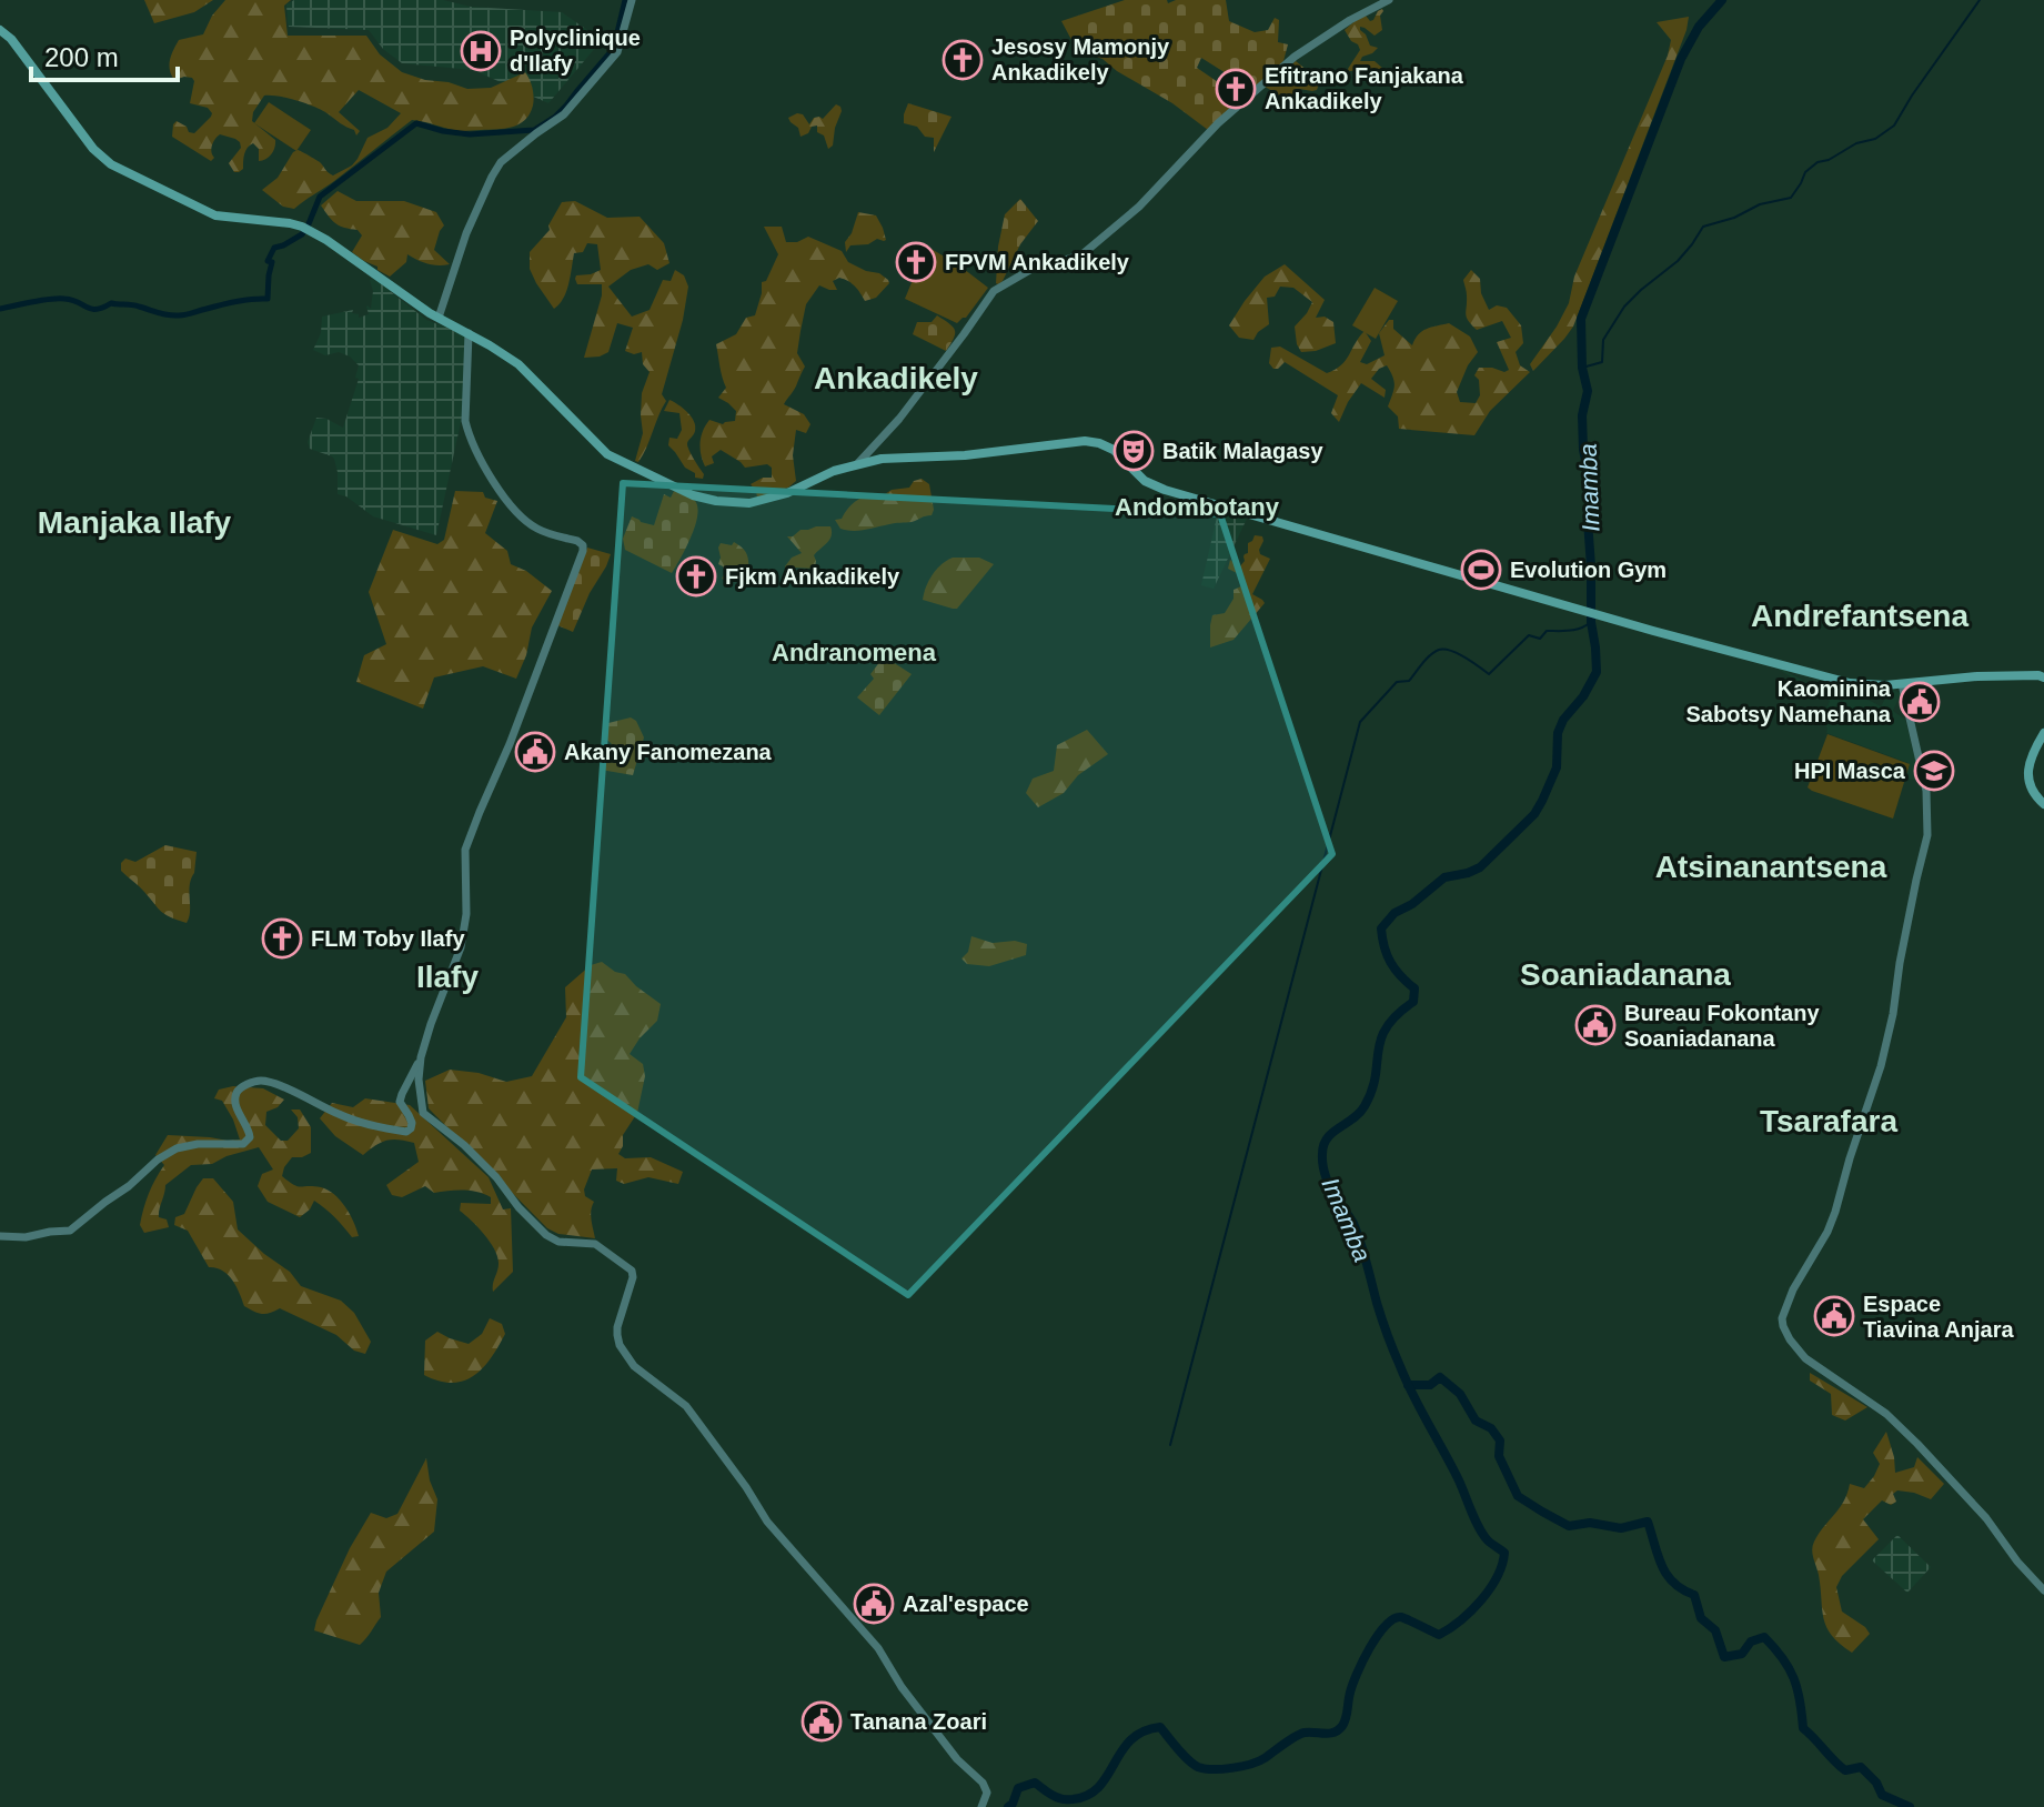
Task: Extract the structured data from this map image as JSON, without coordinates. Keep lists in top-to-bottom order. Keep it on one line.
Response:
{"districts":["Ankadikely","Andombotany","Manjaka Ilafy","Andrefantsena","Andranomena","Atsinanantsena","Soaniadanana","Ilafy","Tsarafara"],"water":["Imamba"],"places":{"hospital":["Polyclinique d'Ilafy"],"church":["Jesosy Mamonjy Ankadikely","Efitrano Fanjakana Ankadikely","FPVM Ankadikely","Fjkm Ankadikely","FLM Toby Ilafy"],"theatre":["Batik Malagasy"],"sports":["Evolution Gym"],"public building":["Kaominina Sabotsy Namehana","Akany Fanomezana","Bureau Fokontany Soaniadanana","Espace Tiavina Anjara","Azal'espace","Tanana Zoari"],"school or university":["HPI Masca"]},"scale_bar":"200 m"}
